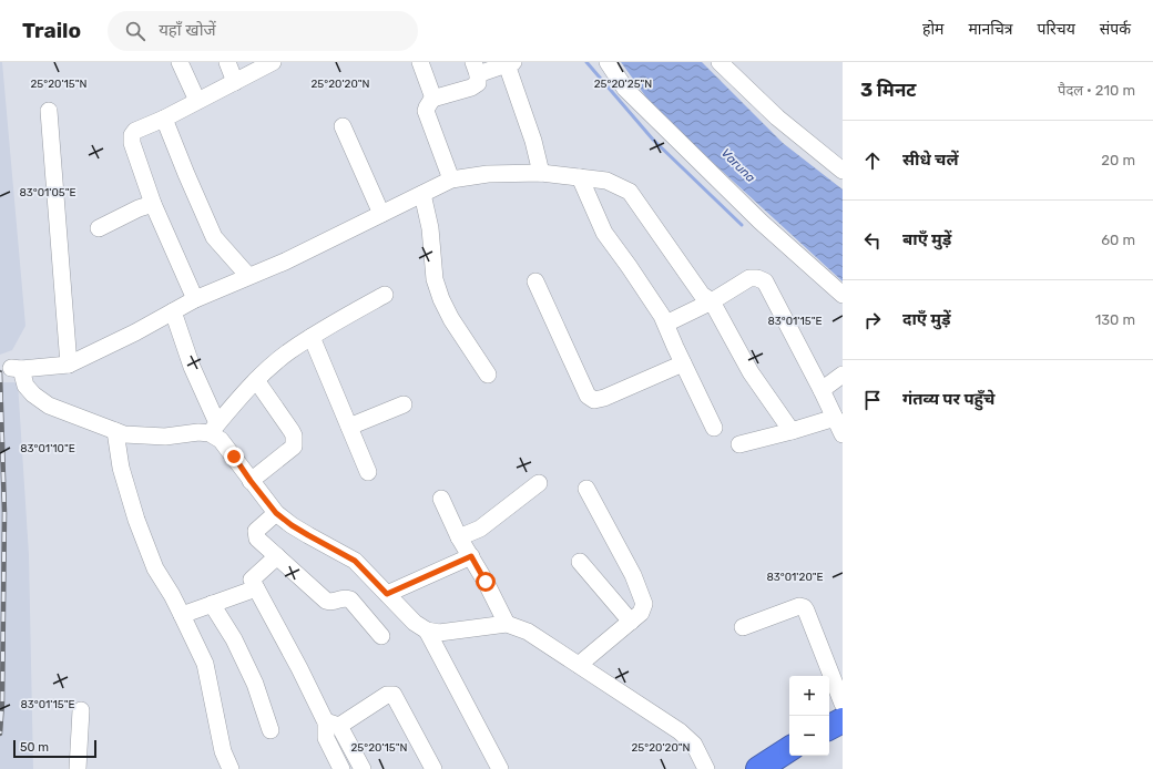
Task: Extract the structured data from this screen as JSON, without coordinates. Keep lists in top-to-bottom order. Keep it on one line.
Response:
{"water":["Varuna"],"scale_bar":"50 m","page":{"header":"Trailo","search":"यहाँ खोजें","nav":["होम","मानचित्र","परिचय","संपर्क"],"heading":["3 मिनट","पैदल · 210 m"],"list":[["सीधे चलें","20 m"],["बाएँ मुड़ें","60 m"],["दाएँ मुड़ें","130 m"],"गंतव्य पर पहुँचे"],"map_buttons":["+","−"],"scale":"50 m"},"coordinates":["25°20'15\"N","25°20'20\"N","25°20'25\"N","83°01'05\"E","83°01'15\"E","83°01'10\"E","83°01'20\"E"]}
